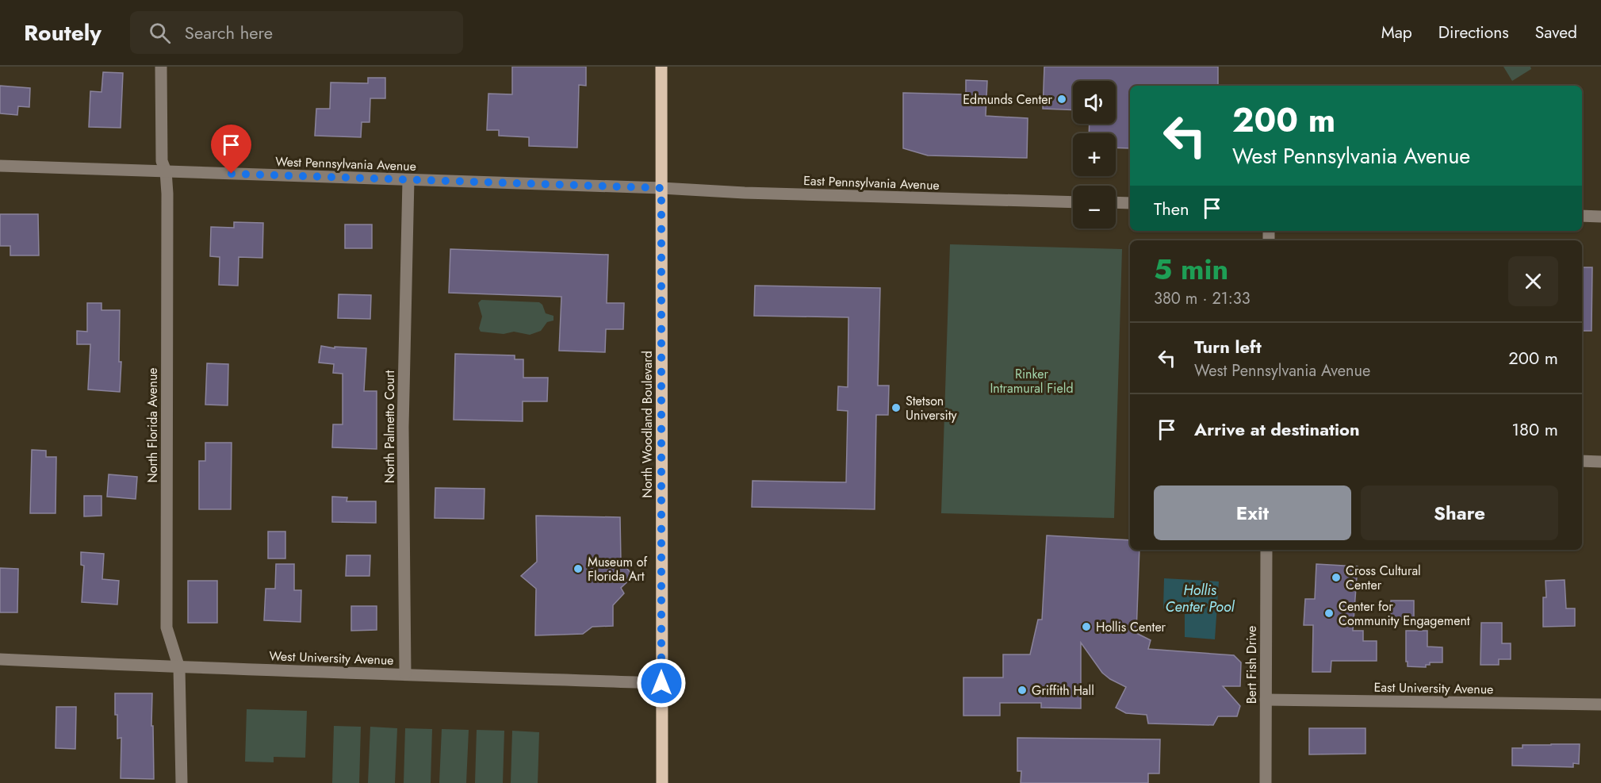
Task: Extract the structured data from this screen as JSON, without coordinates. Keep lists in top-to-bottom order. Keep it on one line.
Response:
{"streets":{"main road":["North Woodland Boulevard"],"street":["West Pennsylvania Avenue","East Pennsylvania Avenue","North Florida Avenue","North Palmetto Court","West University Avenue","Bert Fish Drive","East University Avenue"]},"crossings":[["West Pennsylvania Avenue","East Pennsylvania Avenue"],["West Pennsylvania Avenue","North Woodland Boulevard"],["West Pennsylvania Avenue","North Florida Avenue"],["West Pennsylvania Avenue","North Palmetto Court"],["East Pennsylvania Avenue","North Woodland Boulevard"],["North Woodland Boulevard","West University Avenue"],["North Florida Avenue","West University Avenue"],["North Palmetto Court","West University Avenue"],["Bert Fish Drive","East University Avenue"]],"water":["Hollis Center Pool"],"parks":["Rinker Intramural Field"],"places":["Edmunds Center","Stetson University","Museum of Florida Art","Cross Cultural Center","Center for Community Engagement","Hollis Center","Griffith Hall"],"page":{"header":"Routely","search":"Search here","nav":["Map","Directions","Saved"],"map_buttons":["+","−"],"turn":["200 m","West Pennsylvania Avenue"],"then":"Then","heading":["5 min","380 m · 21:33"],"list":[{"name":"Turn left","note":"West Pennsylvania Avenue","value":"200 m"},{"name":"Arrive at destination","value":"180 m"}],"buttons":["Exit","Share"]}}
